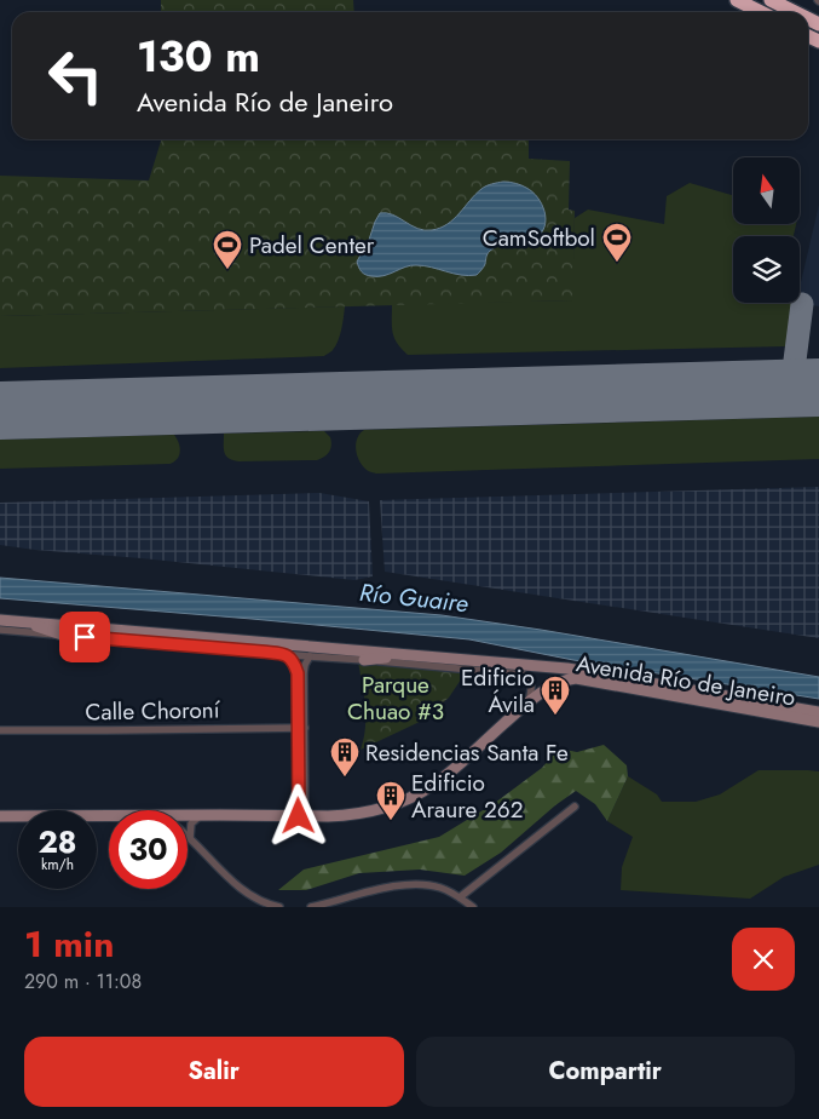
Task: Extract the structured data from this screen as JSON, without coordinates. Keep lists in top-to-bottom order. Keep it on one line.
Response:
{"streets":{"street":["Avenida Río de Janeiro","Calle Choroní"]},"water":["Río Guaire"],"parks":["Parque Chuao #3"],"places":{"sports":["CamSoftbol","Padel Center"],"building":["Edificio Ávila","Residencias Santa Fe","Edificio Araure 262"]},"north":"top","page":{"turn":["130 m","Avenida Río de Janeiro"],"speed":"28 km/h","limit":"30","heading":["1 min","290 m · 11:08"],"buttons":["Salir","Compartir"]}}
